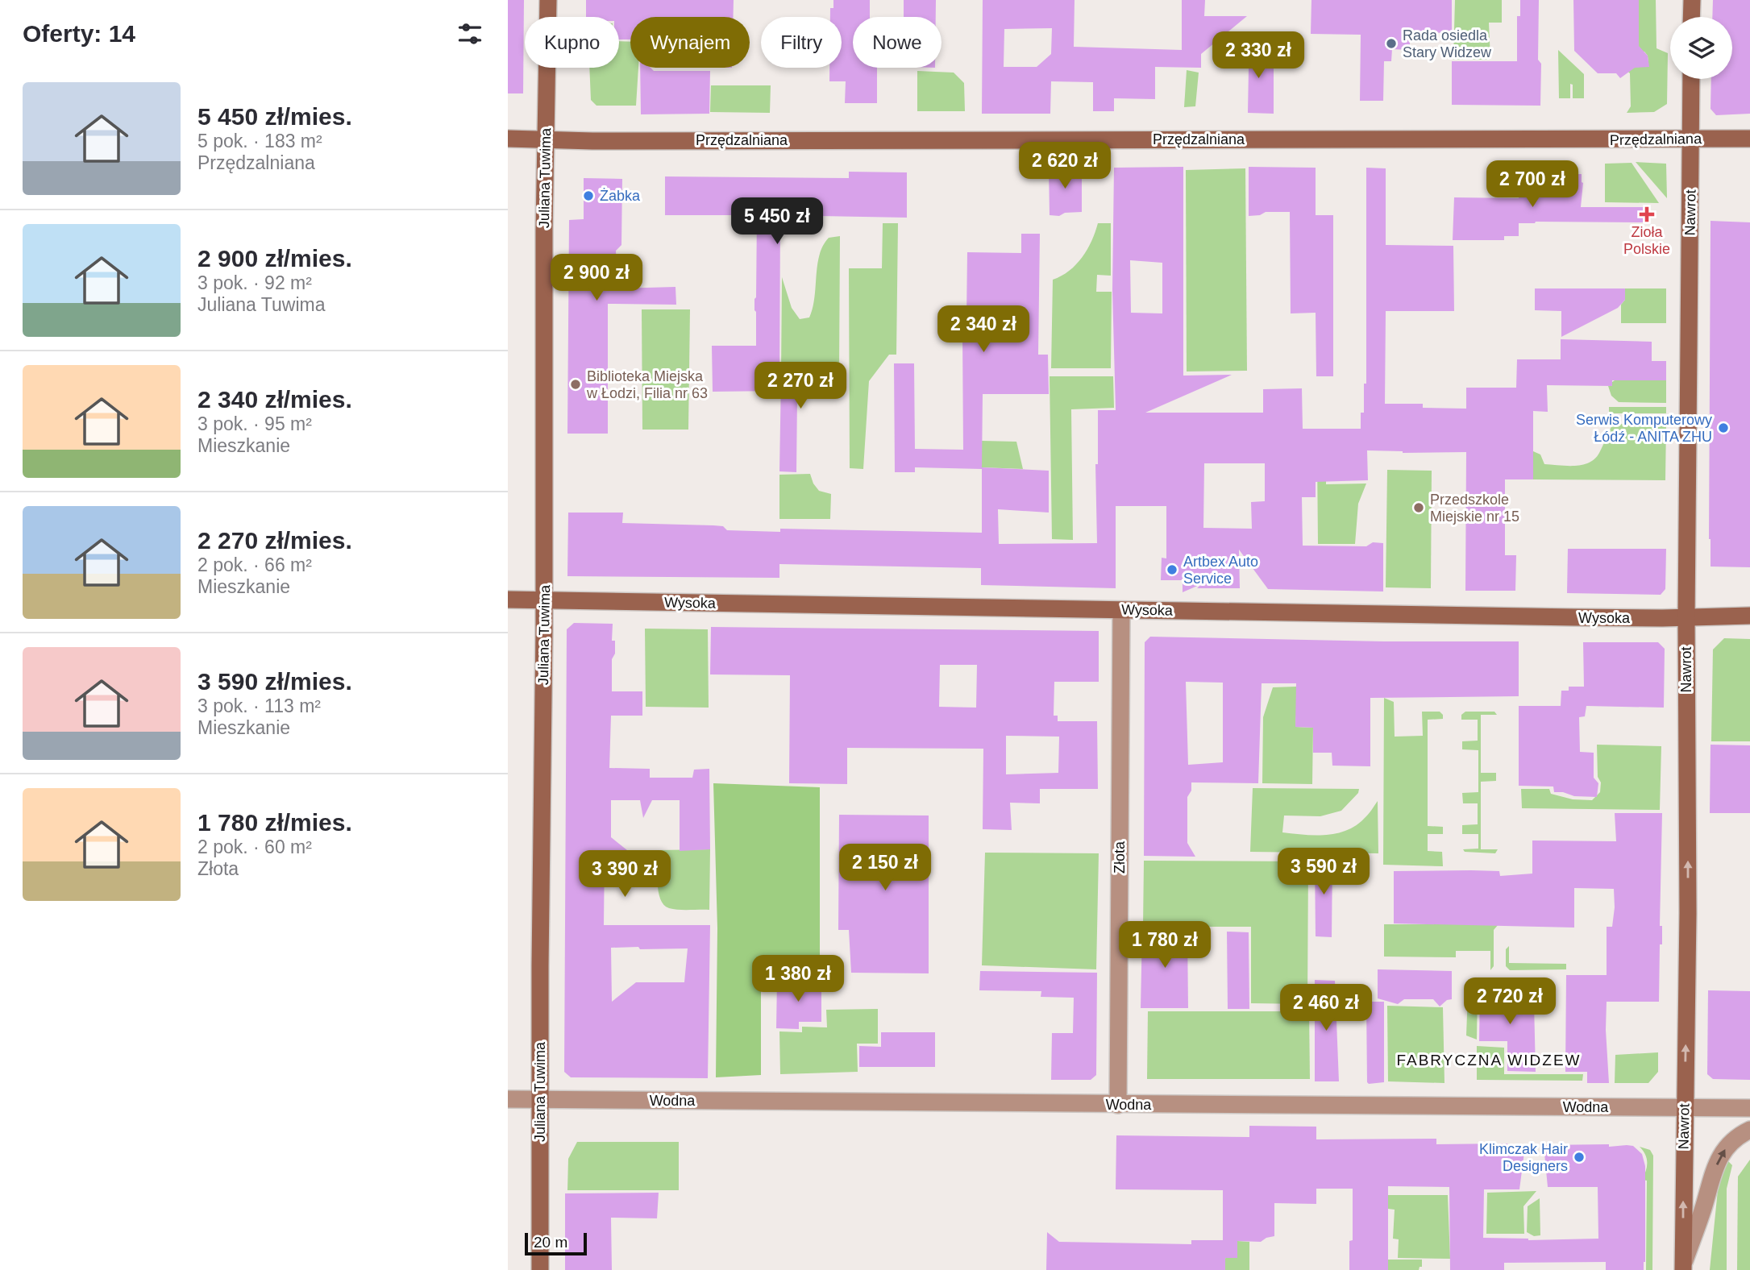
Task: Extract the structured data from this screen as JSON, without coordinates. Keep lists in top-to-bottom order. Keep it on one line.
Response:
{"streets":{"street":["Przędzalniana","Juliana Tuwima","Nawrot","Wysoka","Złota","Wodna"]},"crossings":[["Przędzalniana","Juliana Tuwima"],["Przędzalniana","Nawrot"],["Juliana Tuwima","Wysoka"],["Juliana Tuwima","Wodna"],["Nawrot","Wysoka"],["Nawrot","Wodna"],["Wysoka","Złota"],["Złota","Wodna"]],"one_way":["Nawrot"],"districts":["FABRYCZNA WIDZEW"],"places":{"other":["Rada osiedla Stary Widzew","Żabka","Biblioteka Miejska w Łodzi, Filia nr 63","Serwis Komputerowy Łódź - ANITA ZHU","Przedszkole Miejskie nr 15","Artbex Auto Service","Klimczak Hair Designers"],"health":["Zioła Polskie"]},"scale_bar":"20 m","page":{"heading":"Oferty: 14","chip":["Kupno","Wynajem","Filtry","Nowe"],"price":["2 330 zł","2 620 zł","2 700 zł","5 450 zł","2 900 zł","2 340 zł","2 270 zł","2 150 zł","3 590 zł","3 390 zł","1 780 zł","1 380 zł","2 720 zł","2 460 zł"],"list":[{"name":"5 450 zł/mies.","note":"5 pok. · 183 m² · Przędzalniana"},{"name":"2 900 zł/mies.","note":"3 pok. · 92 m² · Juliana Tuwima"},{"name":"2 340 zł/mies.","note":"3 pok. · 95 m² · Mieszkanie"},{"name":"2 270 zł/mies.","note":"2 pok. · 66 m² · Mieszkanie"},{"name":"3 590 zł/mies.","note":"3 pok. · 113 m² · Mieszkanie"},{"name":"1 780 zł/mies.","note":"2 pok. · 60 m² · Złota"}],"scale":"20 m"}}
